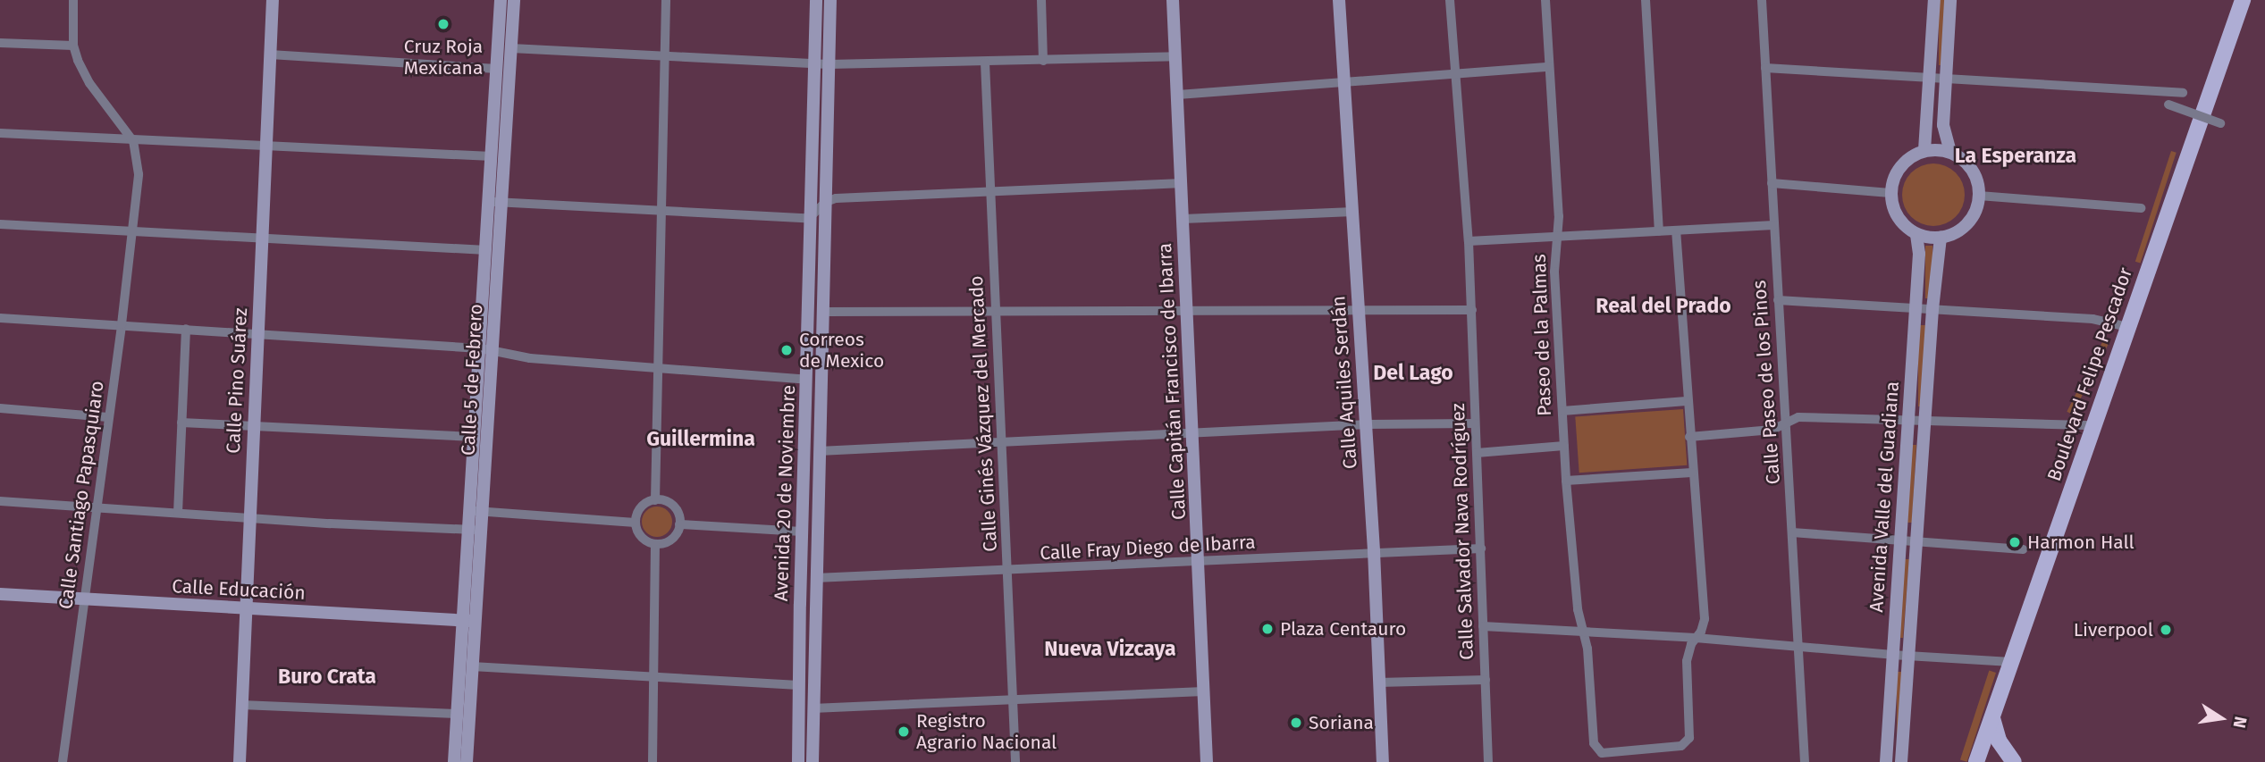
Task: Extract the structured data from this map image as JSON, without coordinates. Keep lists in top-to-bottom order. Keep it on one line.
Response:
{"streets":{"main road":["Boulevard Felipe Pescador"],"street":["Paseo de la Palmas","Calle 5 de Febrero","Calle Pino Suárez","Calle Capitán Francisco de Ibarra","Calle Aquiles Serdán","Calle Paseo de los Pinos","Calle Ginés Vázquez del Mercado","Avenida 20 de Noviembre","Calle Santiago Papasquiaro","Avenida Valle del Guadiana","Calle Salvador Nava Rodríguez","Calle Fray Diego de Ibarra","Calle Educación"]},"crossings":[["Calle 5 de Febrero","Calle Educación"],["Calle Pino Suárez","Calle Educación"],["Calle Capitán Francisco de Ibarra","Calle Fray Diego de Ibarra"],["Calle Aquiles Serdán","Calle Fray Diego de Ibarra"],["Calle Ginés Vázquez del Mercado","Calle Fray Diego de Ibarra"],["Avenida 20 de Noviembre","Calle Fray Diego de Ibarra"],["Calle Santiago Papasquiaro","Calle Educación"],["Calle Salvador Nava Rodríguez","Calle Fray Diego de Ibarra"]],"districts":["La Esperanza","Real del Prado","Del Lago","Guillermina","Nueva Vizcaya","Buro Crata"],"places":["Cruz Roja Mexicana","Correos de Mexico","Harmon Hall","Plaza Centauro","Liverpool","Soriana","Registro Agrario Nacional"],"north":"right"}
